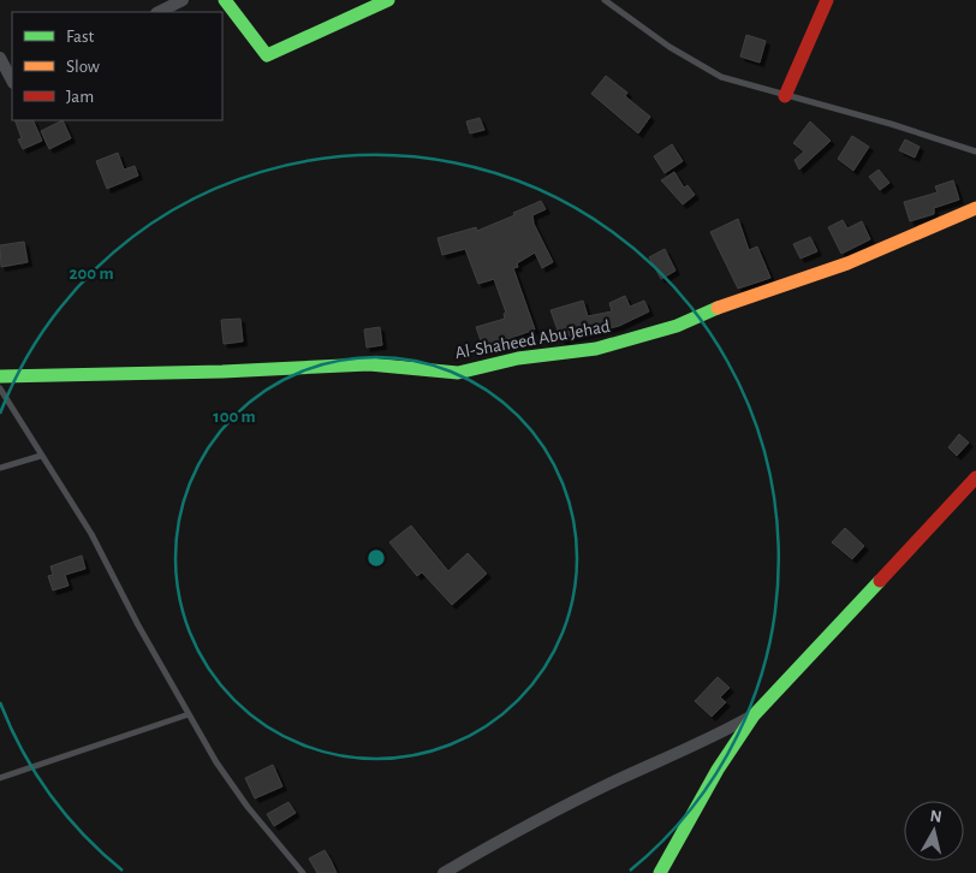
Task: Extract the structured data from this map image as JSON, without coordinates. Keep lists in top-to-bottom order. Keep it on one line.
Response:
{"streets":{"street":["Al-Shaheed Abu Jehad"]},"legend":["Fast","Slow","Jam"],"north":"top","rings":["200 m","100 m"]}
